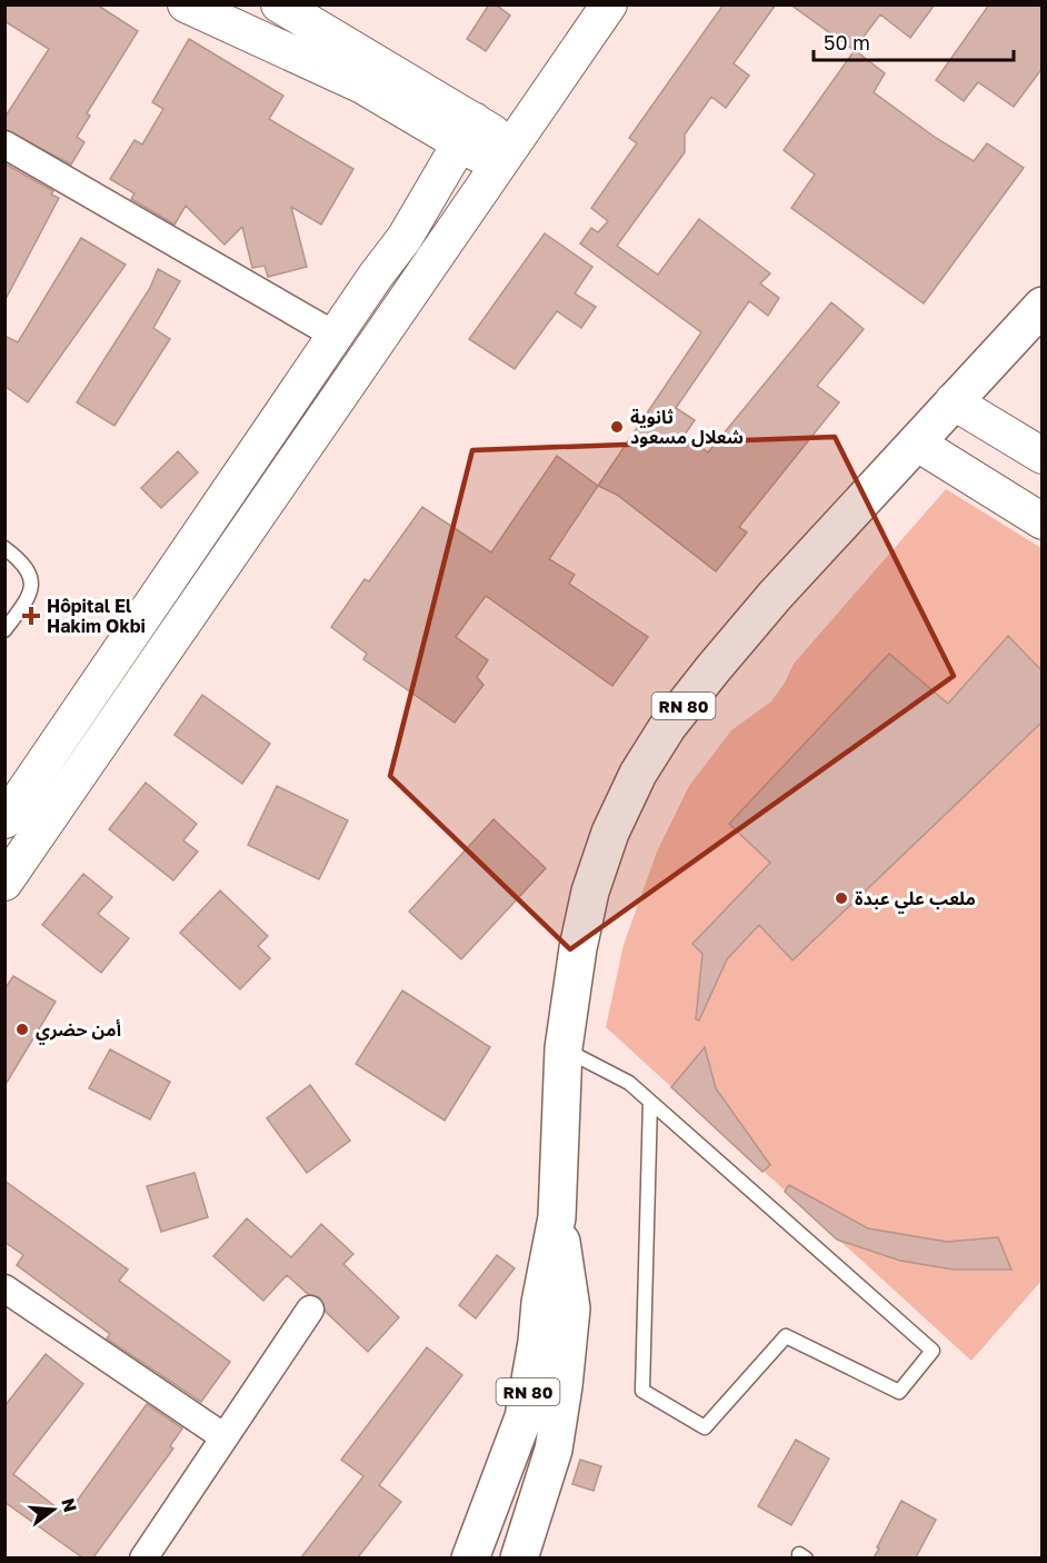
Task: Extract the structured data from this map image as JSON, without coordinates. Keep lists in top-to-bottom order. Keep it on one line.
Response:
{"streets":{"main road":["RN 80"]},"places":{"other":["ثانوية شعلال مسعود","ملعب علي عبدة","أمن حضري"],"health":["Hôpital El Hakim Okbi"]},"scale_bar":"50 m","north":"right"}
